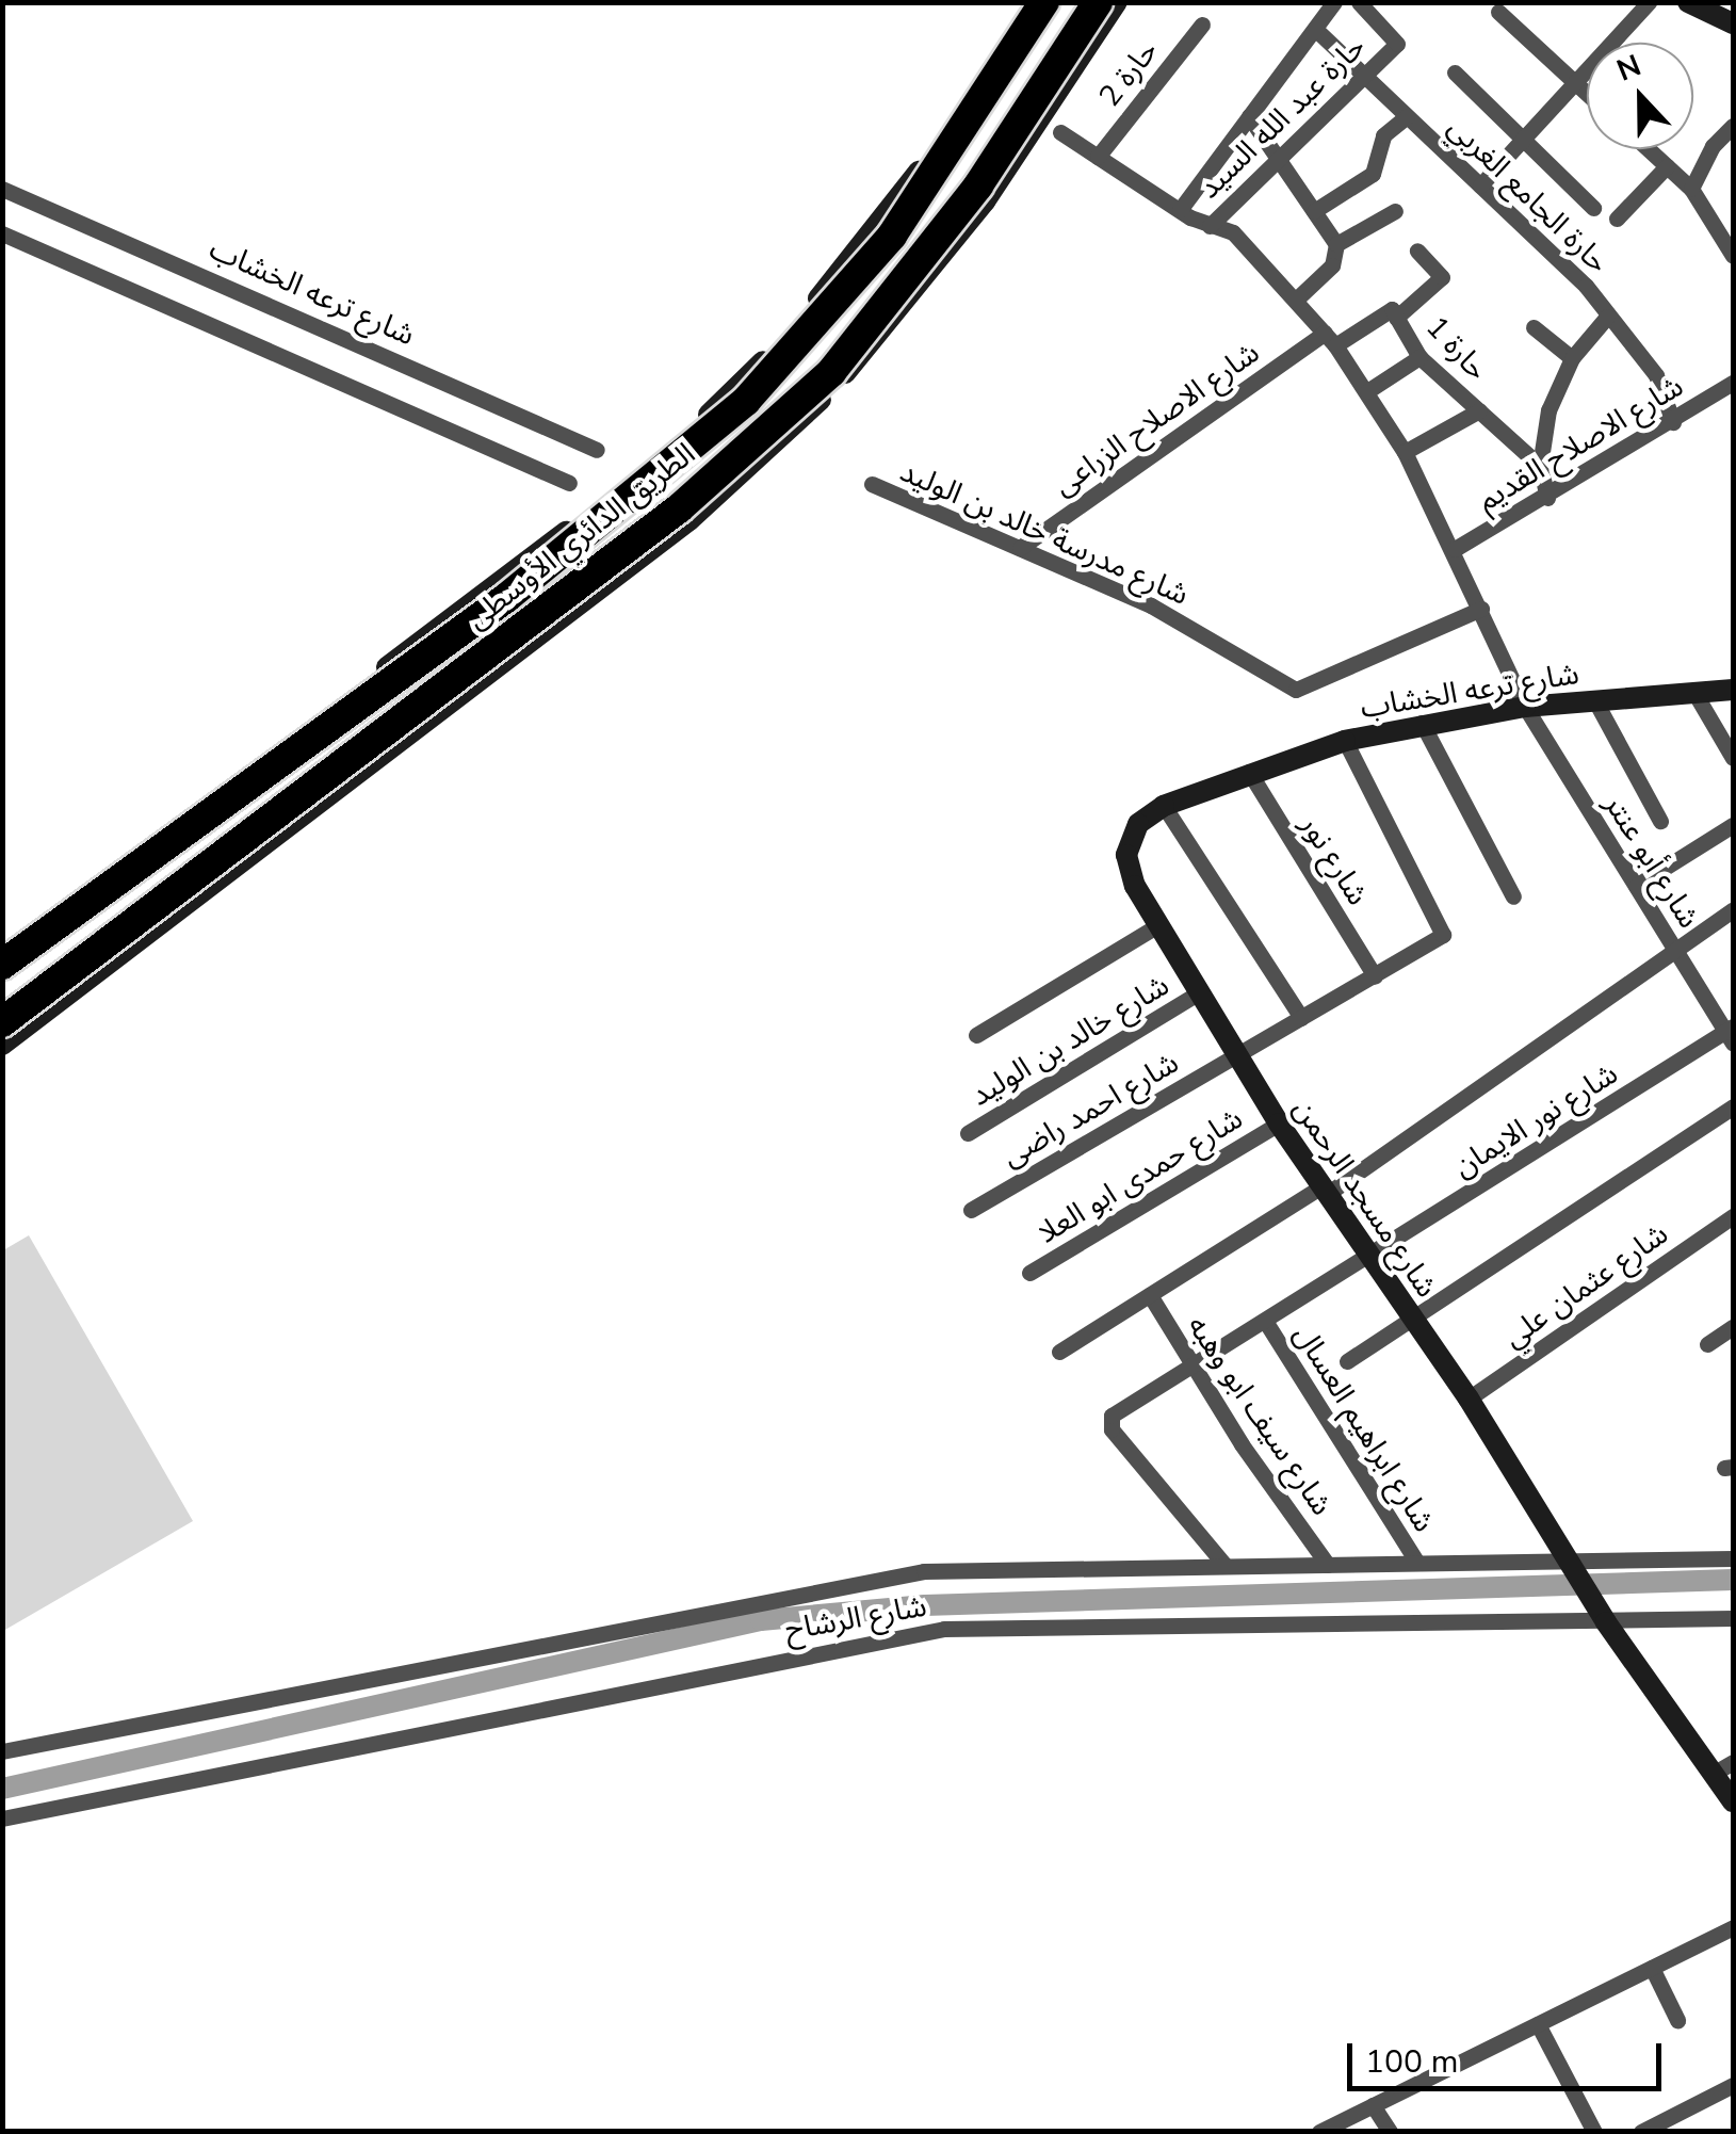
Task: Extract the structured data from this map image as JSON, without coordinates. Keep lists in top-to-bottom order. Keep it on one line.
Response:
{"streets":{"highway":["الطريق الدائري الأوسطى"],"street":["حارة 2","حارة عبد الله السيد","حارة الجامع الغربي","شارع ترعه الخشاب","حارة 1","شارع الاصلاح الزراعى","شارع الاصلاح القديم","شارع مدرسة خالد بن الوليد","شارع نور","شارع أبو عنتر","شارع خالد بن الوليد","شارع احمد راضى","شارع نور الايمان","شارع حمدى ابو العلا","شارع مسجد الرحمن","شارع عثمان علي","شارع سيف ابو وهبه","شارع ابراهيم العسال","شارع الرشاح"]},"crossings":[["حارة 2","شارع أبو عنتر"],["حارة عبد الله السيد","حارة الجامع الغربي"],["حارة عبد الله السيد","شارع أبو عنتر"],["حارة الجامع الغربي","شارع الاصلاح القديم"],["شارع ترعه الخشاب","شارع نور"],["شارع ترعه الخشاب","شارع أبو عنتر"],["شارع ترعه الخشاب","شارع احمد راضى"],["شارع ترعه الخشاب","شارع مسجد الرحمن"],["حارة 1","شارع الاصلاح الزراعى"],["حارة 1","شارع أبو عنتر"],["شارع الاصلاح الزراعى","شارع مدرسة خالد بن الوليد"],["شارع الاصلاح الزراعى","شارع أبو عنتر"],["شارع الاصلاح القديم","شارع أبو عنتر"],["شارع مدرسة خالد بن الوليد","شارع أبو عنتر"],["شارع نور","شارع احمد راضى"],["شارع أبو عنتر","شارع نور الايمان"],["شارع خالد بن الوليد","شارع مسجد الرحمن"],["شارع احمد راضى","شارع مسجد الرحمن"],["شارع نور الايمان","شارع مسجد الرحمن"],["شارع نور الايمان","شارع سيف ابو وهبه"],["شارع نور الايمان","شارع ابراهيم العسال"],["شارع نور الايمان","شارع الرشاح"],["شارع حمدى ابو العلا","شارع مسجد الرحمن"],["شارع مسجد الرحمن","شارع عثمان علي"],["شارع مسجد الرحمن","شارع الرشاح"],["شارع سيف ابو وهبه","شارع الرشاح"],["شارع ابراهيم العسال","شارع الرشاح"]],"scale_bar":"100 m","north":"top"}
